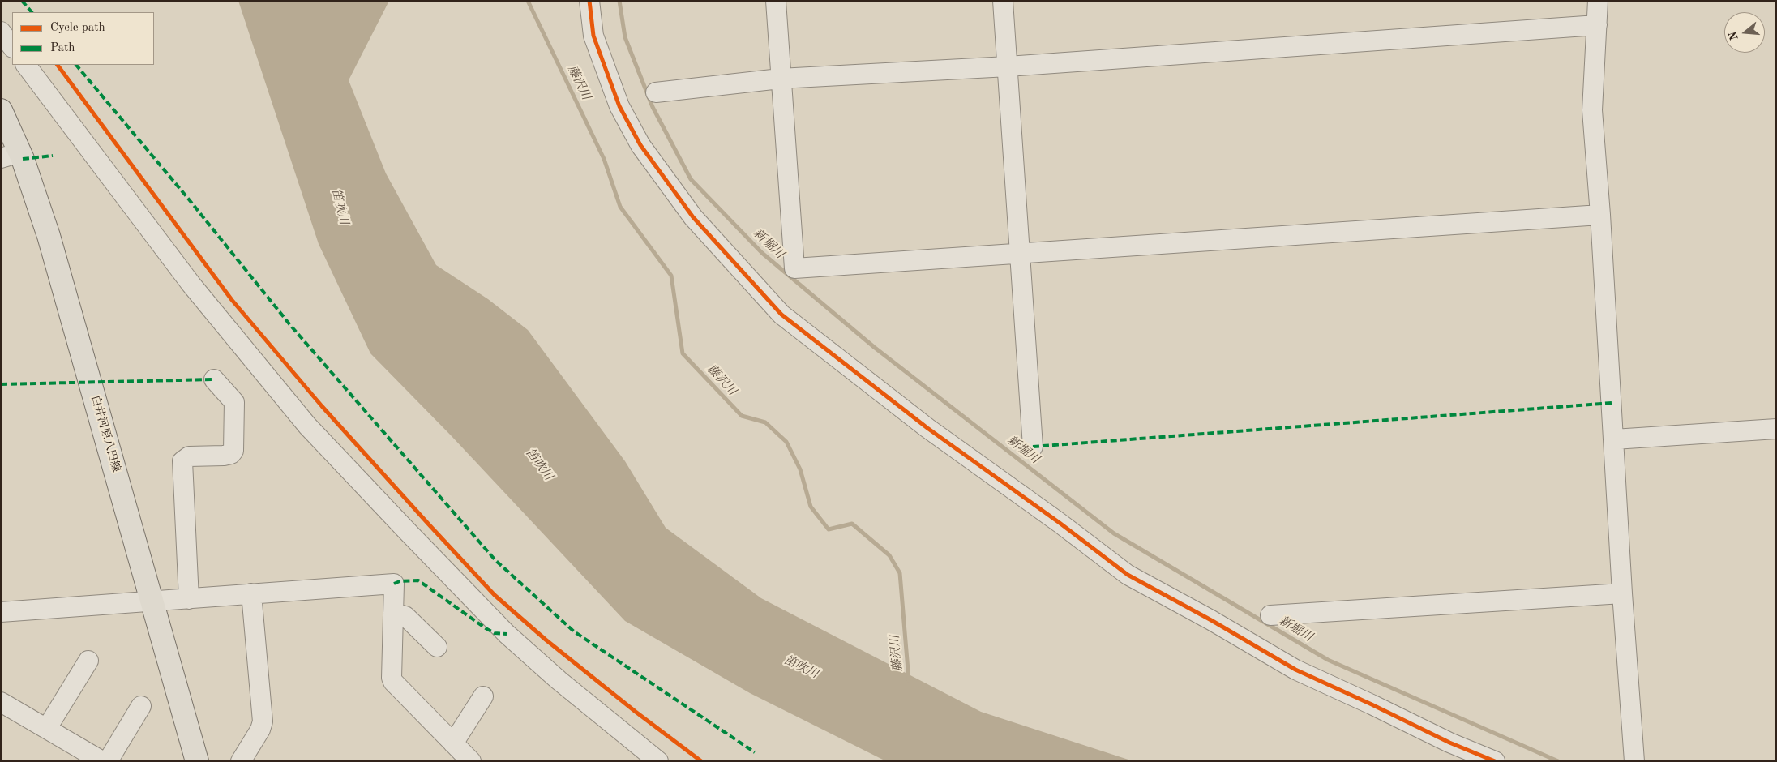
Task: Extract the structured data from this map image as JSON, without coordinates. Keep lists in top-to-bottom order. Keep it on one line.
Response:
{"streets":{"main road":["白井河原八田線"]},"water":["藤沢川","笛吹川","新堀川"],"legend":["Cycle path","Path"],"north":"left"}
